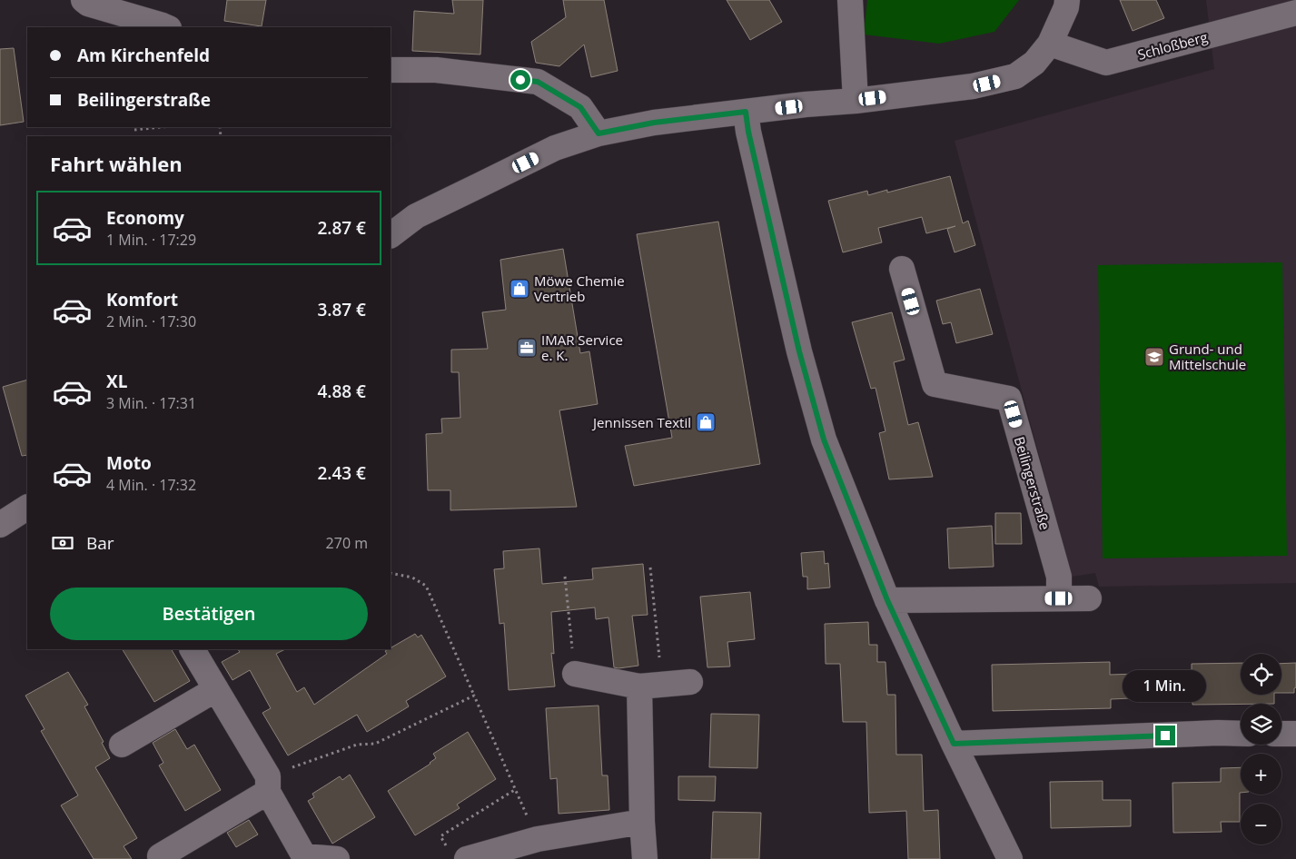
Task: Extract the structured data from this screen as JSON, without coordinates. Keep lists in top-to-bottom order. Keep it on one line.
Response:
{"streets":{"street":["Schloßberg","Beilingerstraße"]},"places":{"shop":["Möwe Chemie Vertrieb","Jennissen Textil"],"office":["IMAR Service e. K."],"school or university":["Grund- und Mittelschule"]},"page":{"banner":["Am Kirchenfeld","Beilingerstraße"],"heading":"Fahrt wählen","list":[{"name":"Economy","note":"1 Min. · 17:29","value":"2.87 €"},{"name":"Komfort","note":"2 Min. · 17:30","value":"3.87 €"},{"name":"XL","note":"3 Min. · 17:31","value":"4.88 €"},{"name":"Moto","note":"4 Min. · 17:32","value":"2.43 €"}],"pay":["Bar","270 m"],"buttons":"Bestätigen","map_buttons":["+","−"],"bubble":"1 Min."}}
